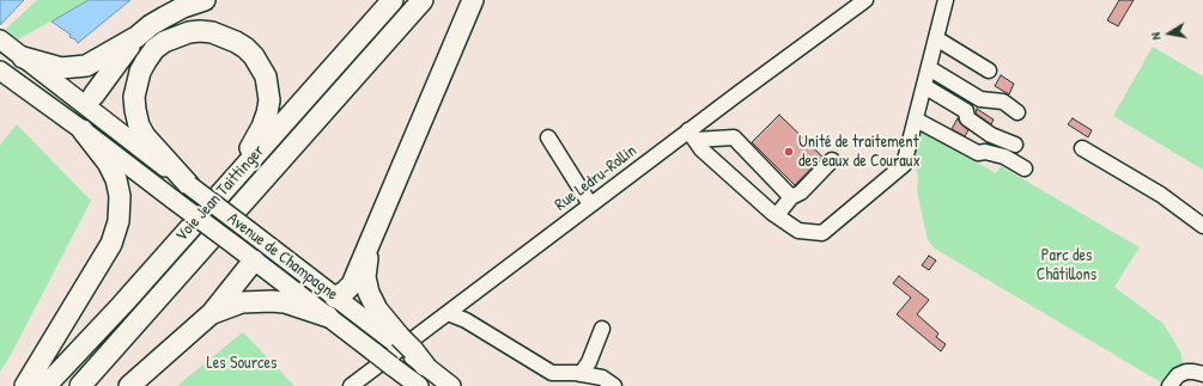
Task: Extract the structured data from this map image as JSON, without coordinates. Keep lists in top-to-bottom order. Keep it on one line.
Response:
{"streets":{"highway":["Voie Jean Taittinger"],"main road":["Avenue de Champagne"],"street":["Rue Ledru-Rollin"]},"parks":["Parc des Châtillons","Les Sources"],"places":["Unité de traitement des eaux de Couraux"],"north":"left"}
